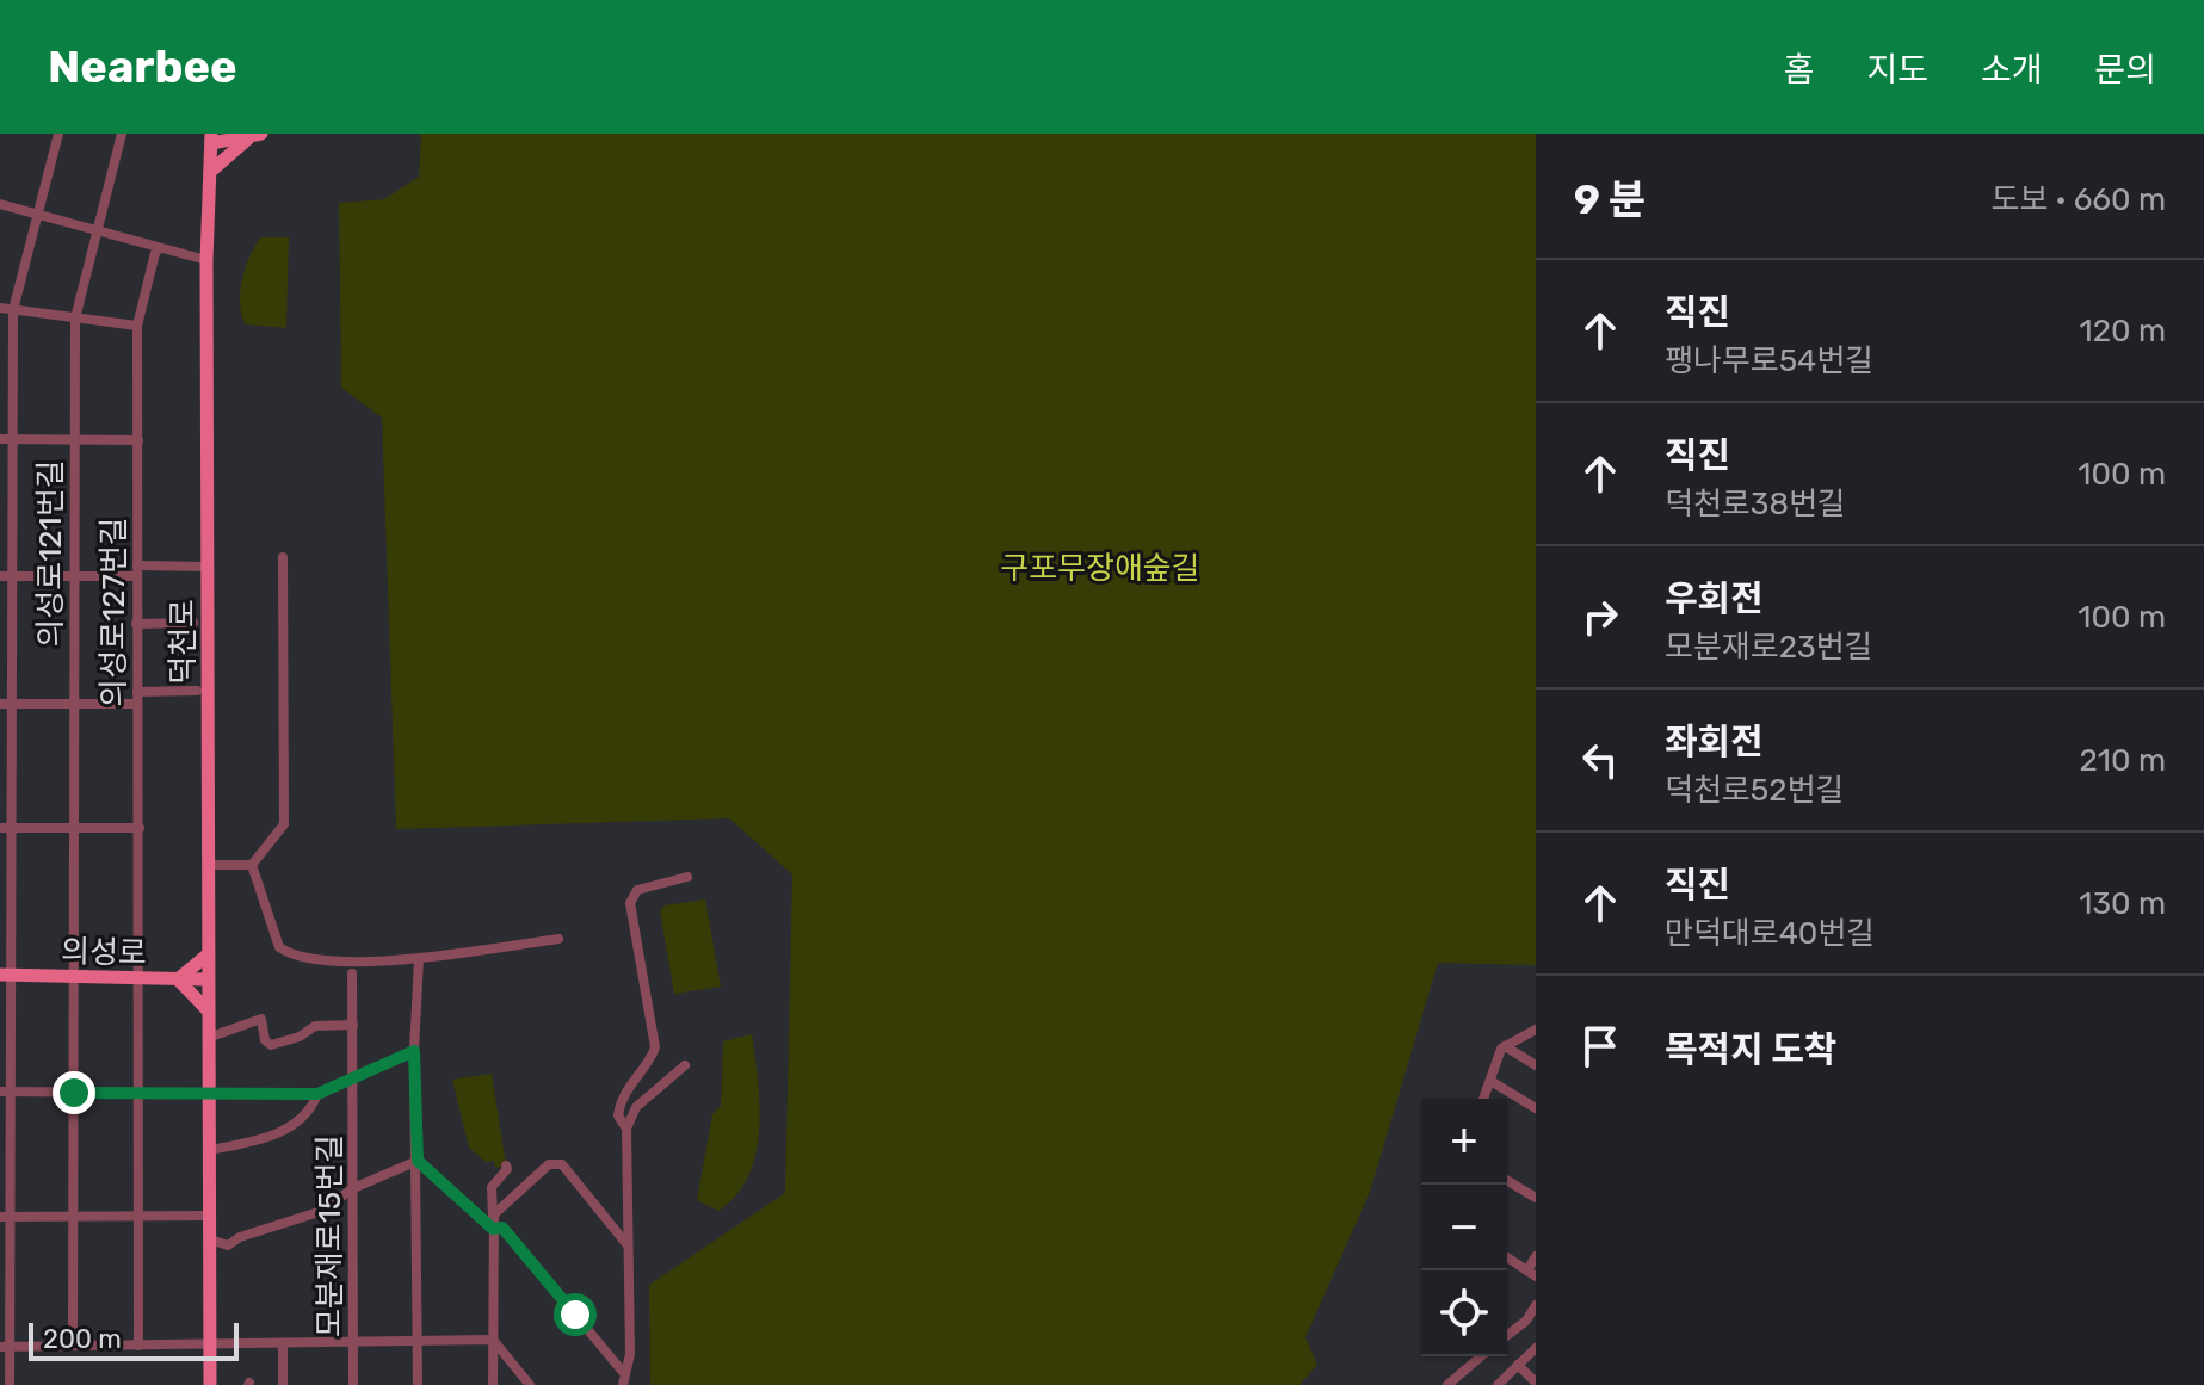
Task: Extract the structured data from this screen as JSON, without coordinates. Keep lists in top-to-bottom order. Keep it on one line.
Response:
{"streets":{"main road":["덕천로","의성로"],"street":["의성로121번길","의성로127번길","모분재로15번길"]},"crossings":[["의성로121번길","의성로"],["의성로127번길","의성로"],["덕천로","의성로"]],"parks":["구포무장애숲길"],"scale_bar":"200 m","page":{"header":"Nearbee","nav":["홈","지도","소개","문의"],"heading":["9 분","도보 · 660 m"],"list":[["직진","팽나무로54번길","120 m"],["직진","덕천로38번길","100 m"],["우회전","모분재로23번길","100 m"],["좌회전","덕천로52번길","210 m"],["직진","만덕대로40번길","130 m"],"목적지 도착"],"map_buttons":["+","−"],"scale":"200 m"}}
